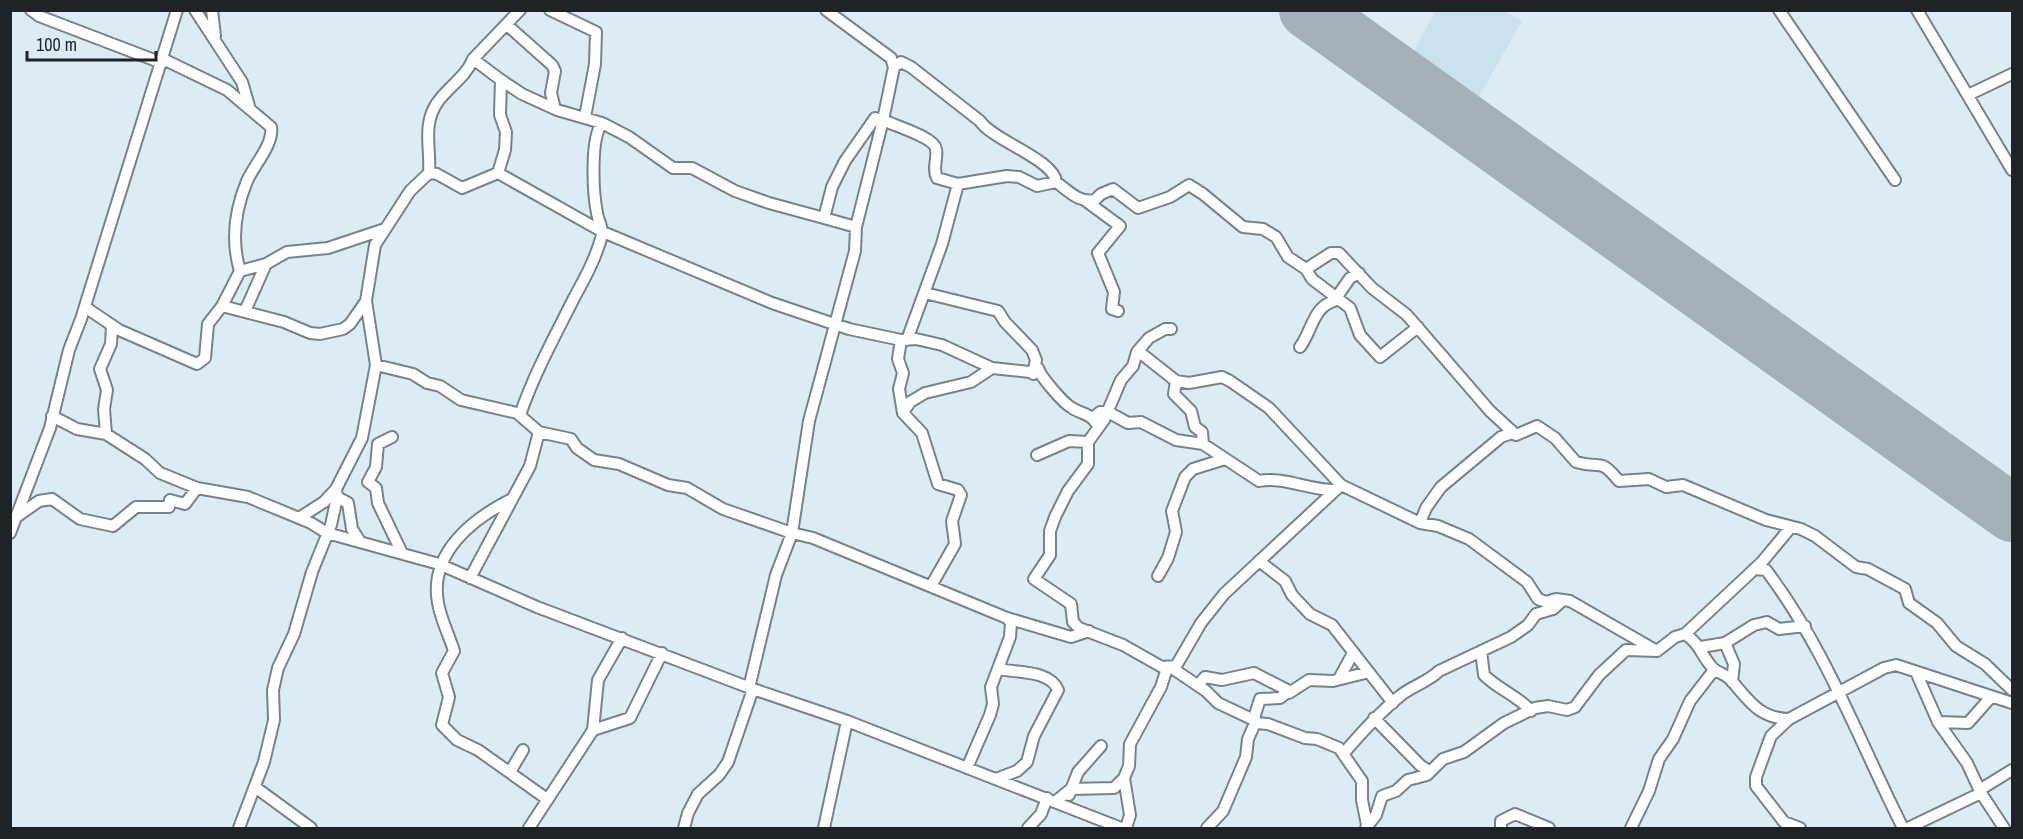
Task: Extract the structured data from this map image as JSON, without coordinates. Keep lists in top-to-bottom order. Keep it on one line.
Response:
{"scale_bar":"100 m"}
